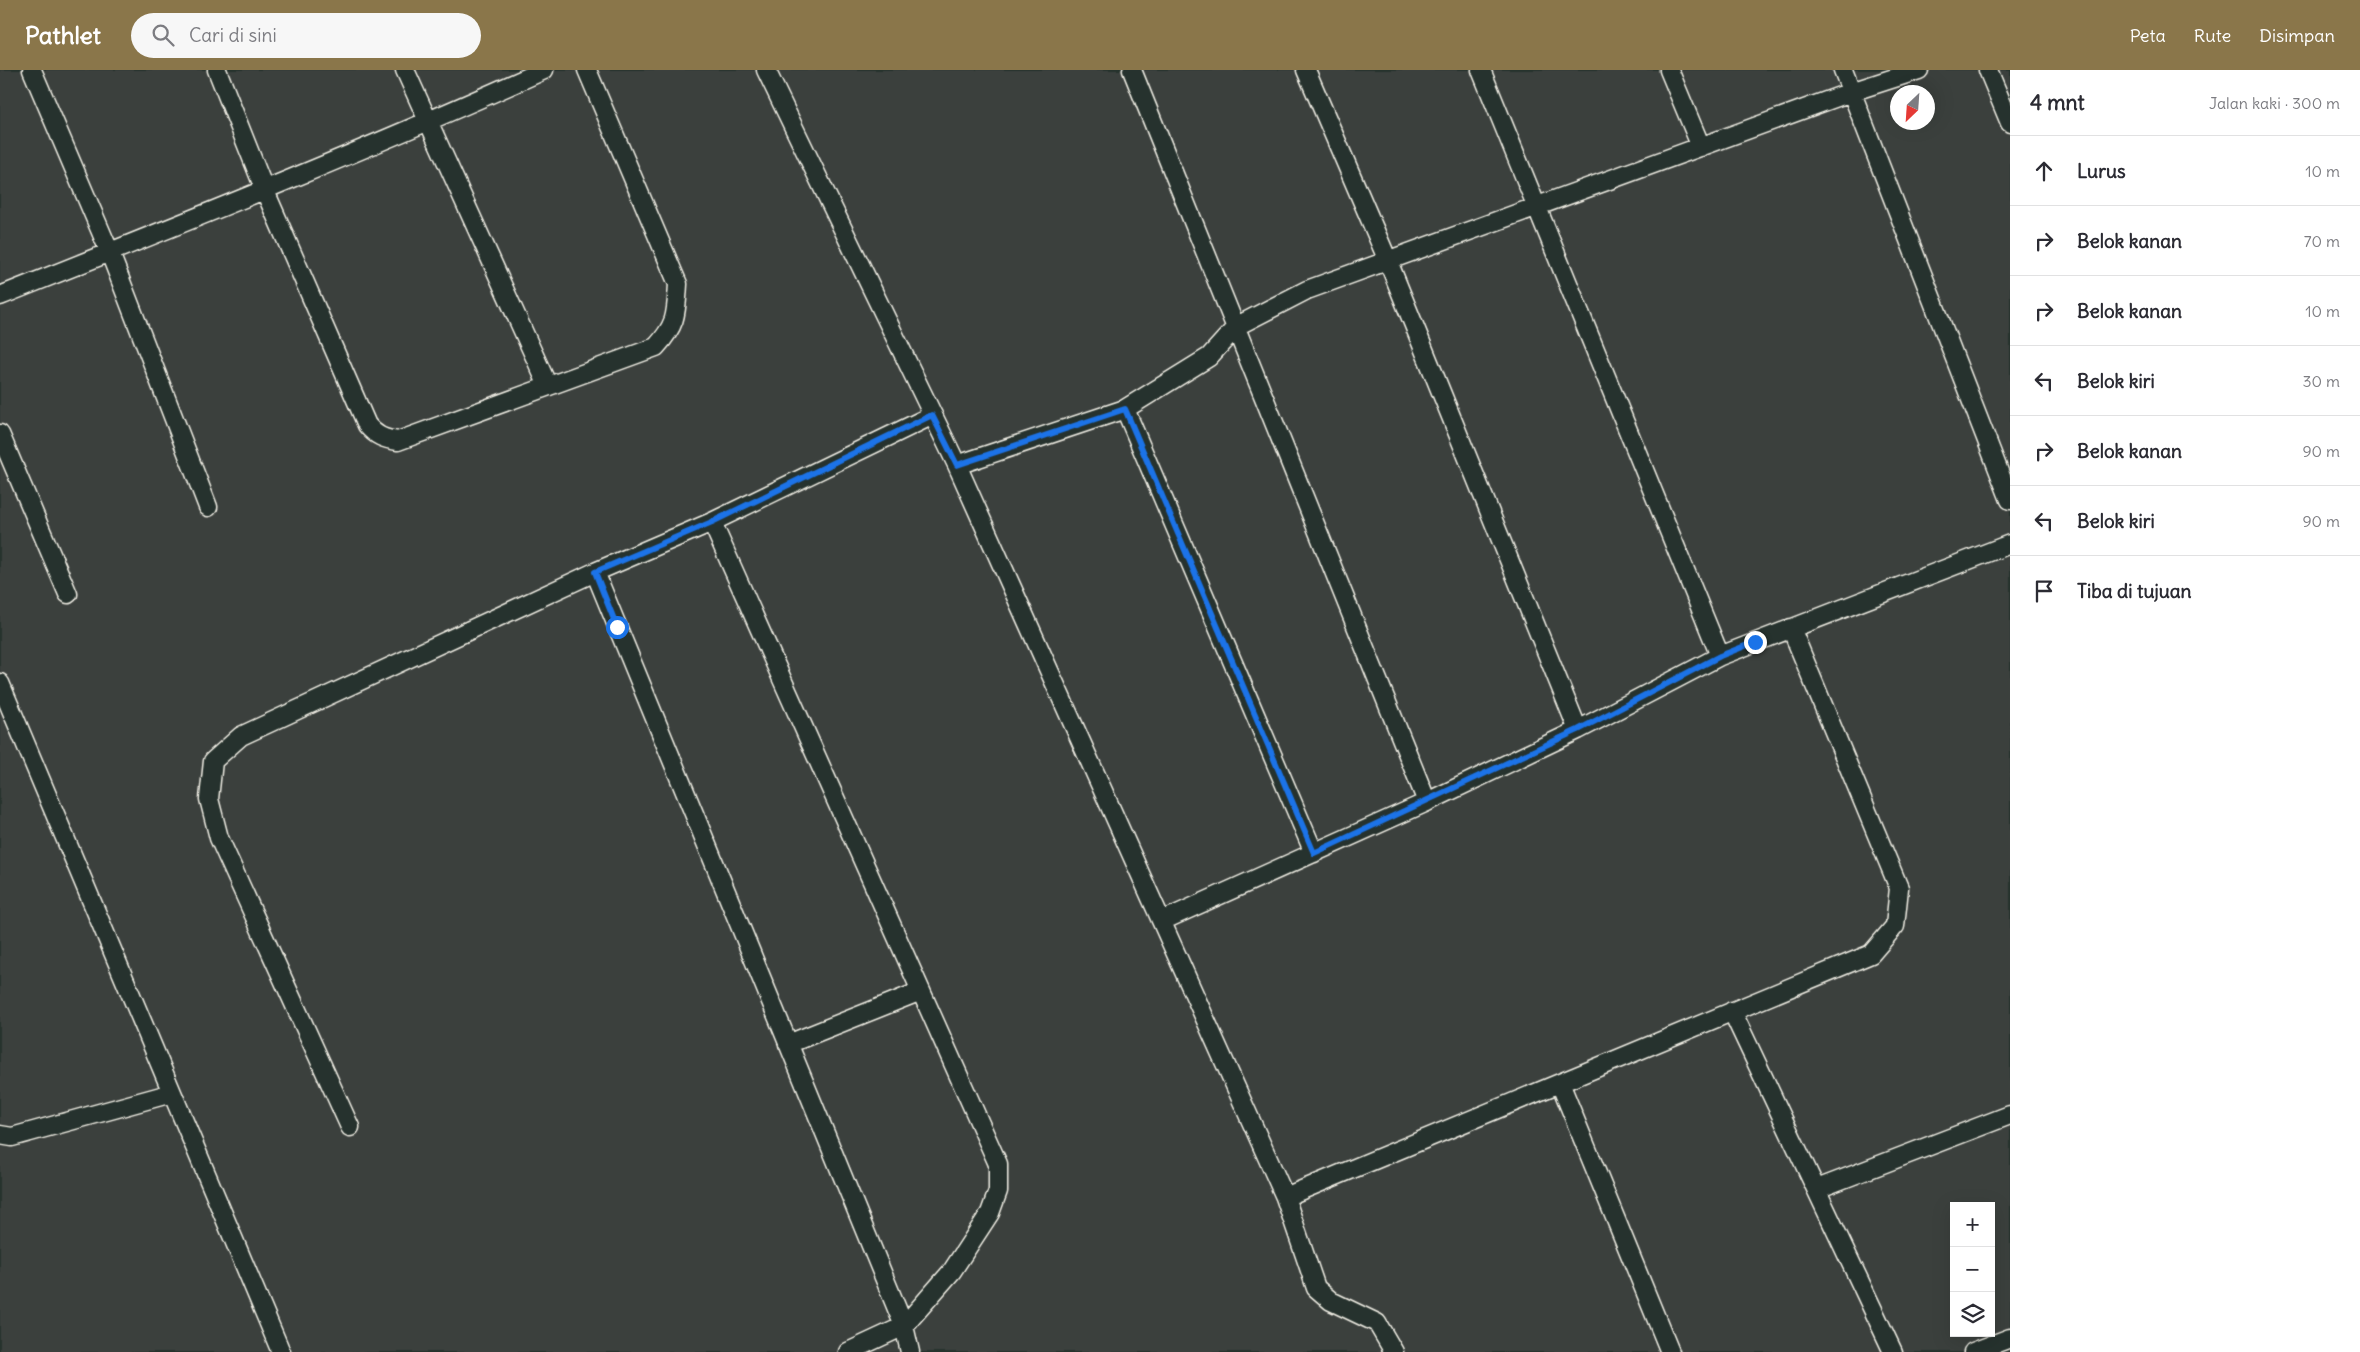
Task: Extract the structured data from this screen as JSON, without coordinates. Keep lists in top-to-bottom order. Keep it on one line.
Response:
{"north":"bottom left","page":{"header":"Pathlet","search":"Cari di sini","nav":["Peta","Rute","Disimpan"],"heading":["4 mnt","Jalan kaki · 300 m"],"list":[["Lurus","10 m"],["Belok kanan","70 m"],["Belok kanan","10 m"],["Belok kiri","30 m"],["Belok kanan","90 m"],["Belok kiri","90 m"],"Tiba di tujuan"],"map_buttons":["+","−"]}}
